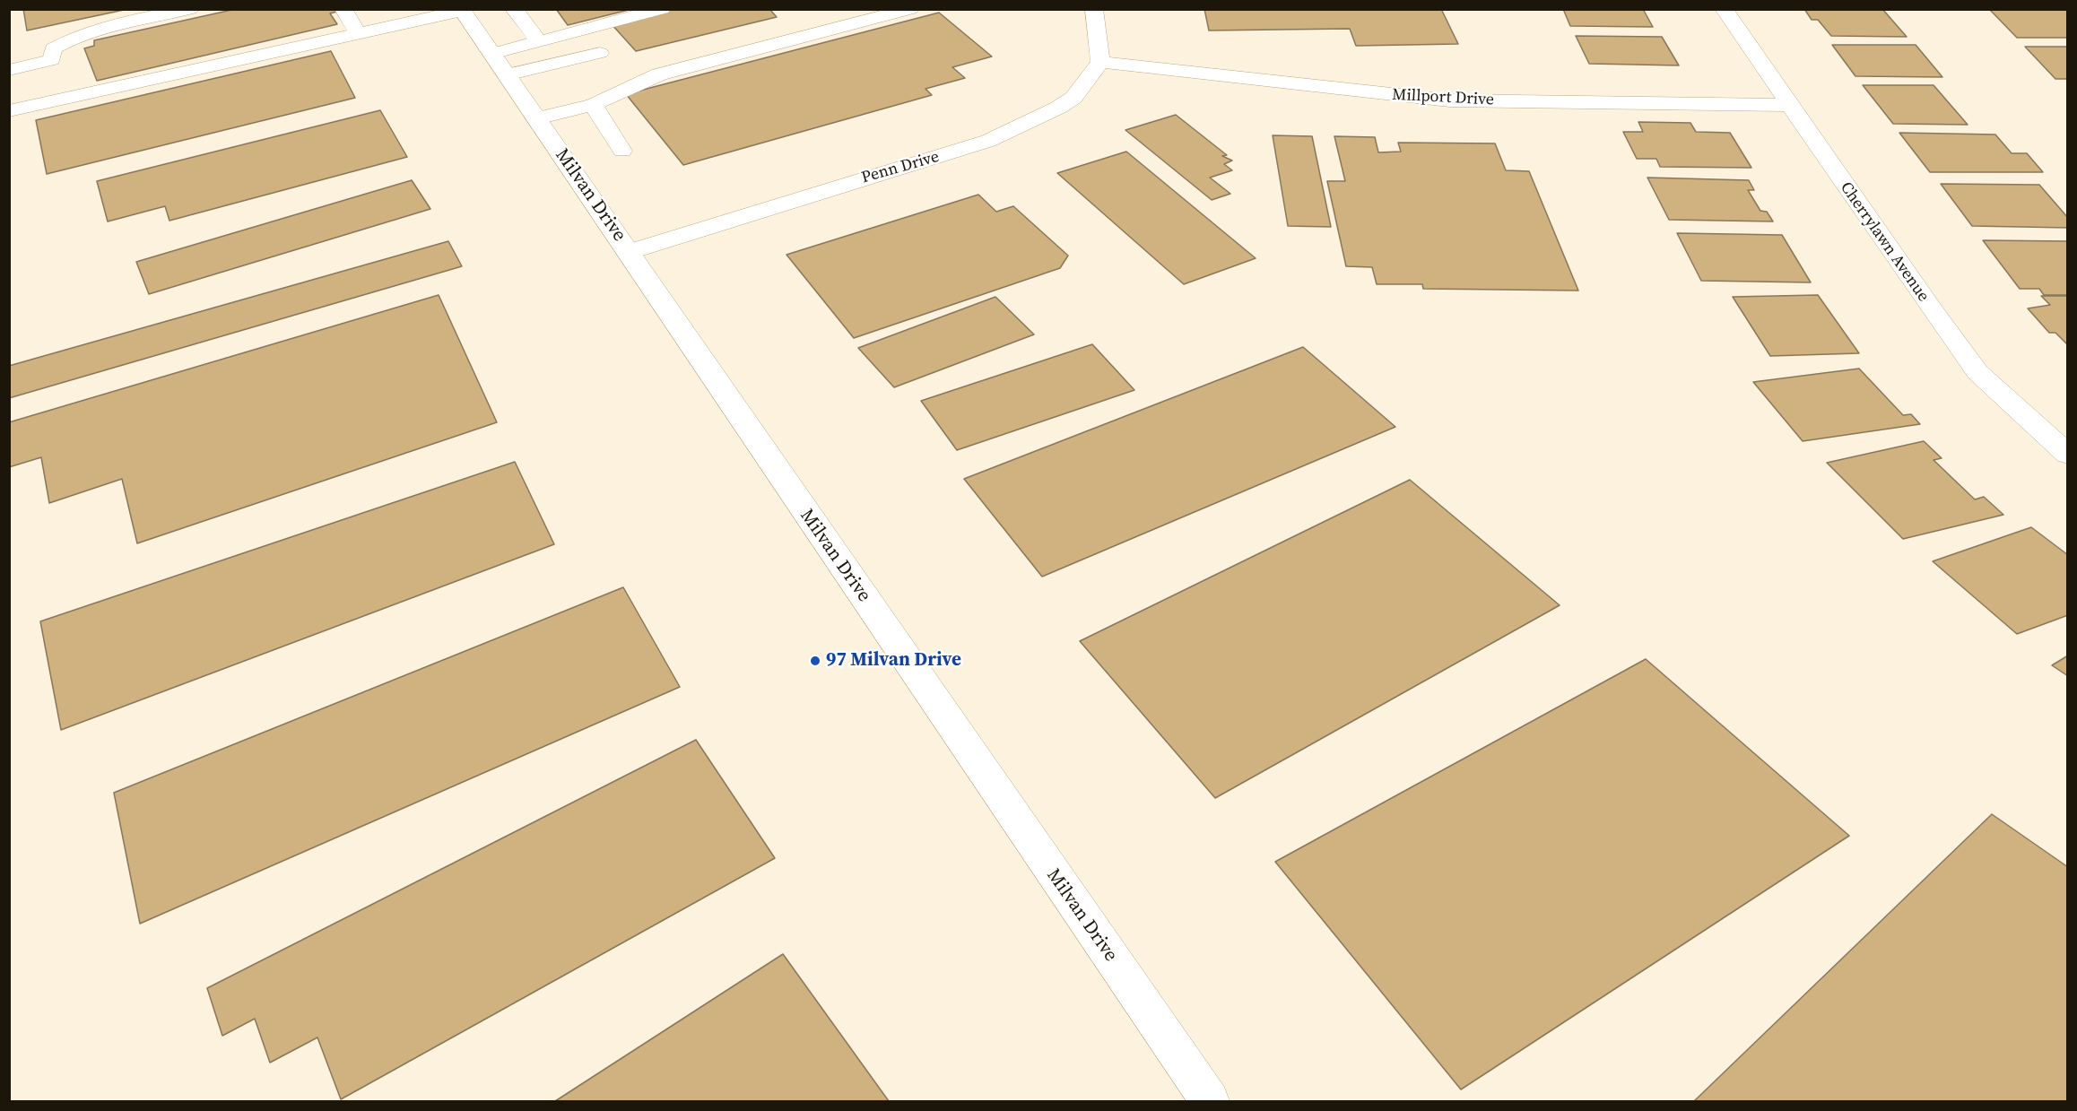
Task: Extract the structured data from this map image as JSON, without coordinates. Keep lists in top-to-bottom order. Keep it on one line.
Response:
{"streets":{"street":["Millport Drive","Penn Drive","Milvan Drive","Cherrylawn Avenue"]},"crossings":[["Millport Drive","Penn Drive"],["Millport Drive","Cherrylawn Avenue"],["Penn Drive","Milvan Drive"]],"places":["97 Milvan Drive"]}
